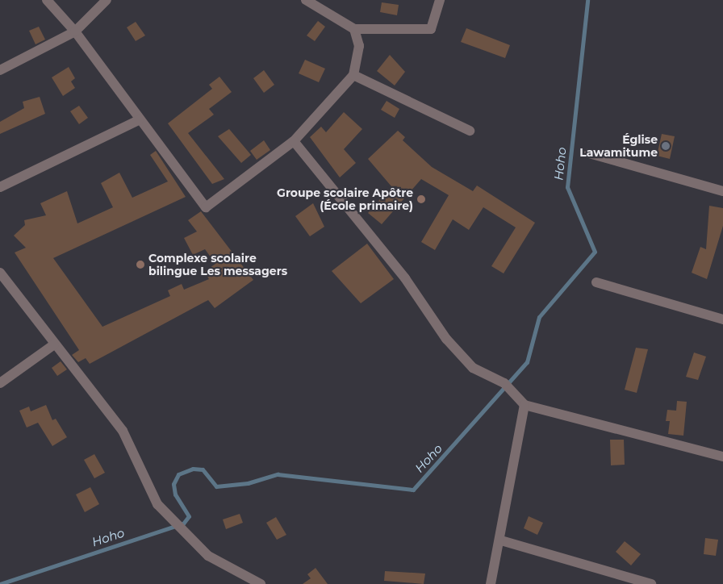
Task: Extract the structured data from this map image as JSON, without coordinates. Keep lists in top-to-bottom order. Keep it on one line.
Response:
{"water":["Hoho"],"places":["Église Lawamitume","Groupe scolaire Apôtre (École primaire)","Complexe scolaire bilingue Les messagers"]}
